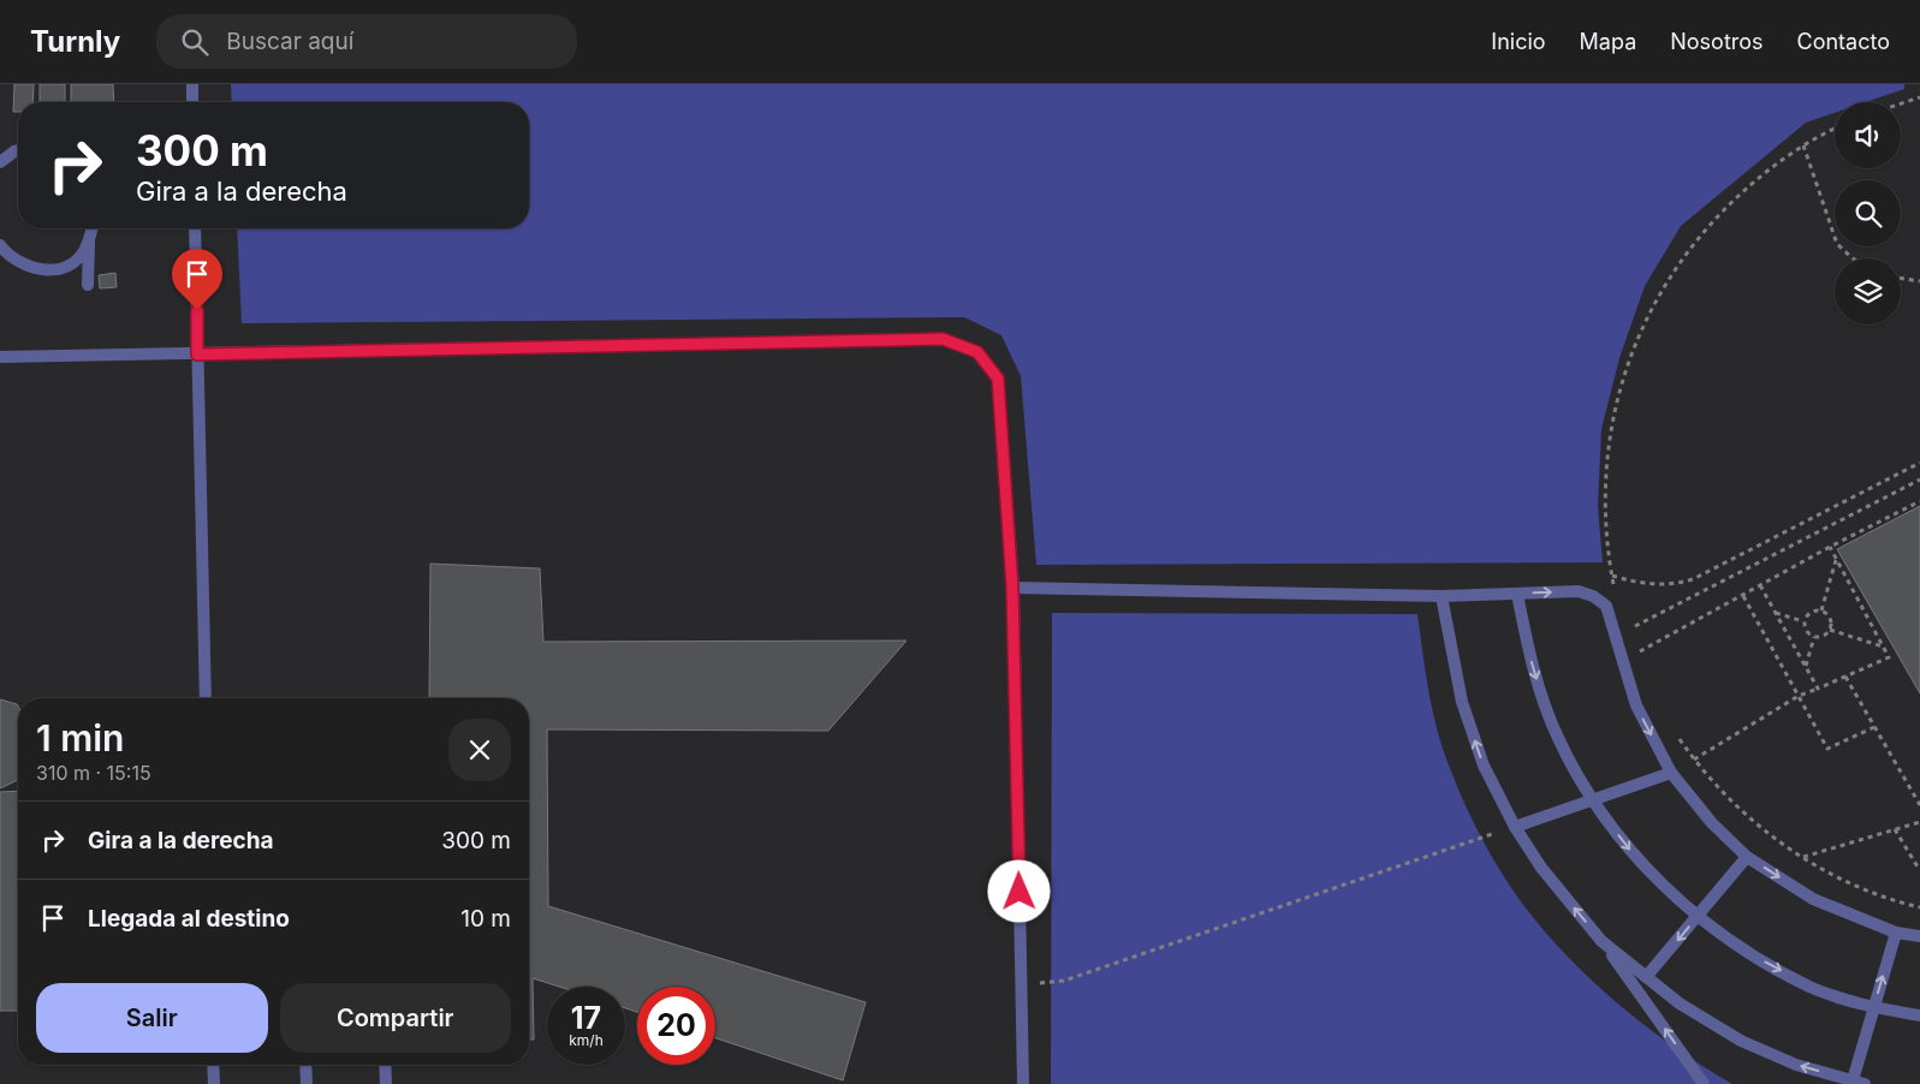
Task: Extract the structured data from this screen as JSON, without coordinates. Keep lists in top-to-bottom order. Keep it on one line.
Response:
{"page":{"header":"Turnly","search":"Buscar aquí","nav":["Inicio","Mapa","Nosotros","Contacto"],"turn":["300 m","Gira a la derecha"],"heading":["1 min","310 m · 15:15"],"list":[{"name":"Gira a la derecha","value":"300 m"},{"name":"Llegada al destino","value":"10 m"}],"buttons":["Salir","Compartir"],"speed":"17 km/h","limit":"20"}}
